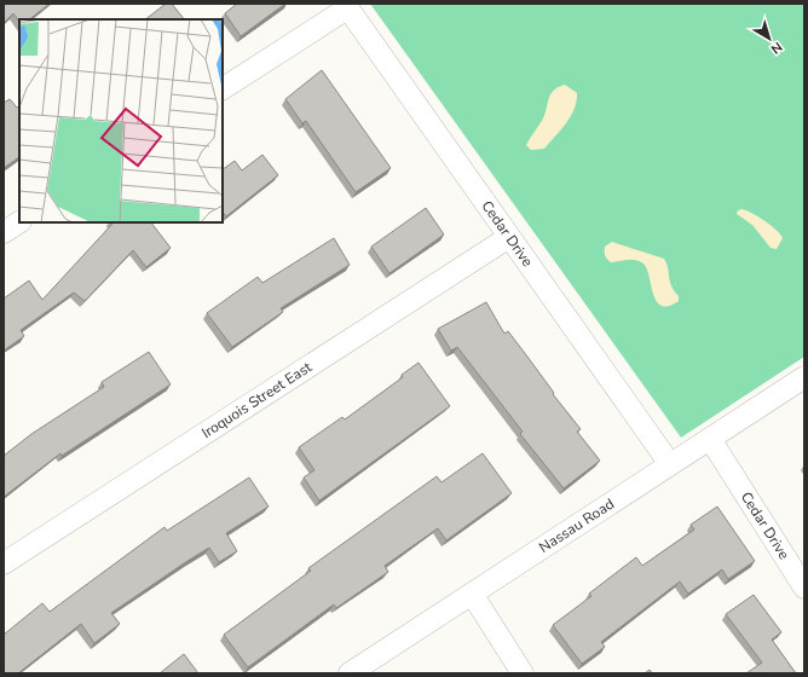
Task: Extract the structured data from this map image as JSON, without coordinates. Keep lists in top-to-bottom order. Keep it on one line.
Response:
{"streets":{"street":["Cedar Drive","Iroquois Street East","Nassau Road"]},"crossings":[["Cedar Drive","Iroquois Street East"],["Cedar Drive","Nassau Road"]],"north":"bottom right"}
